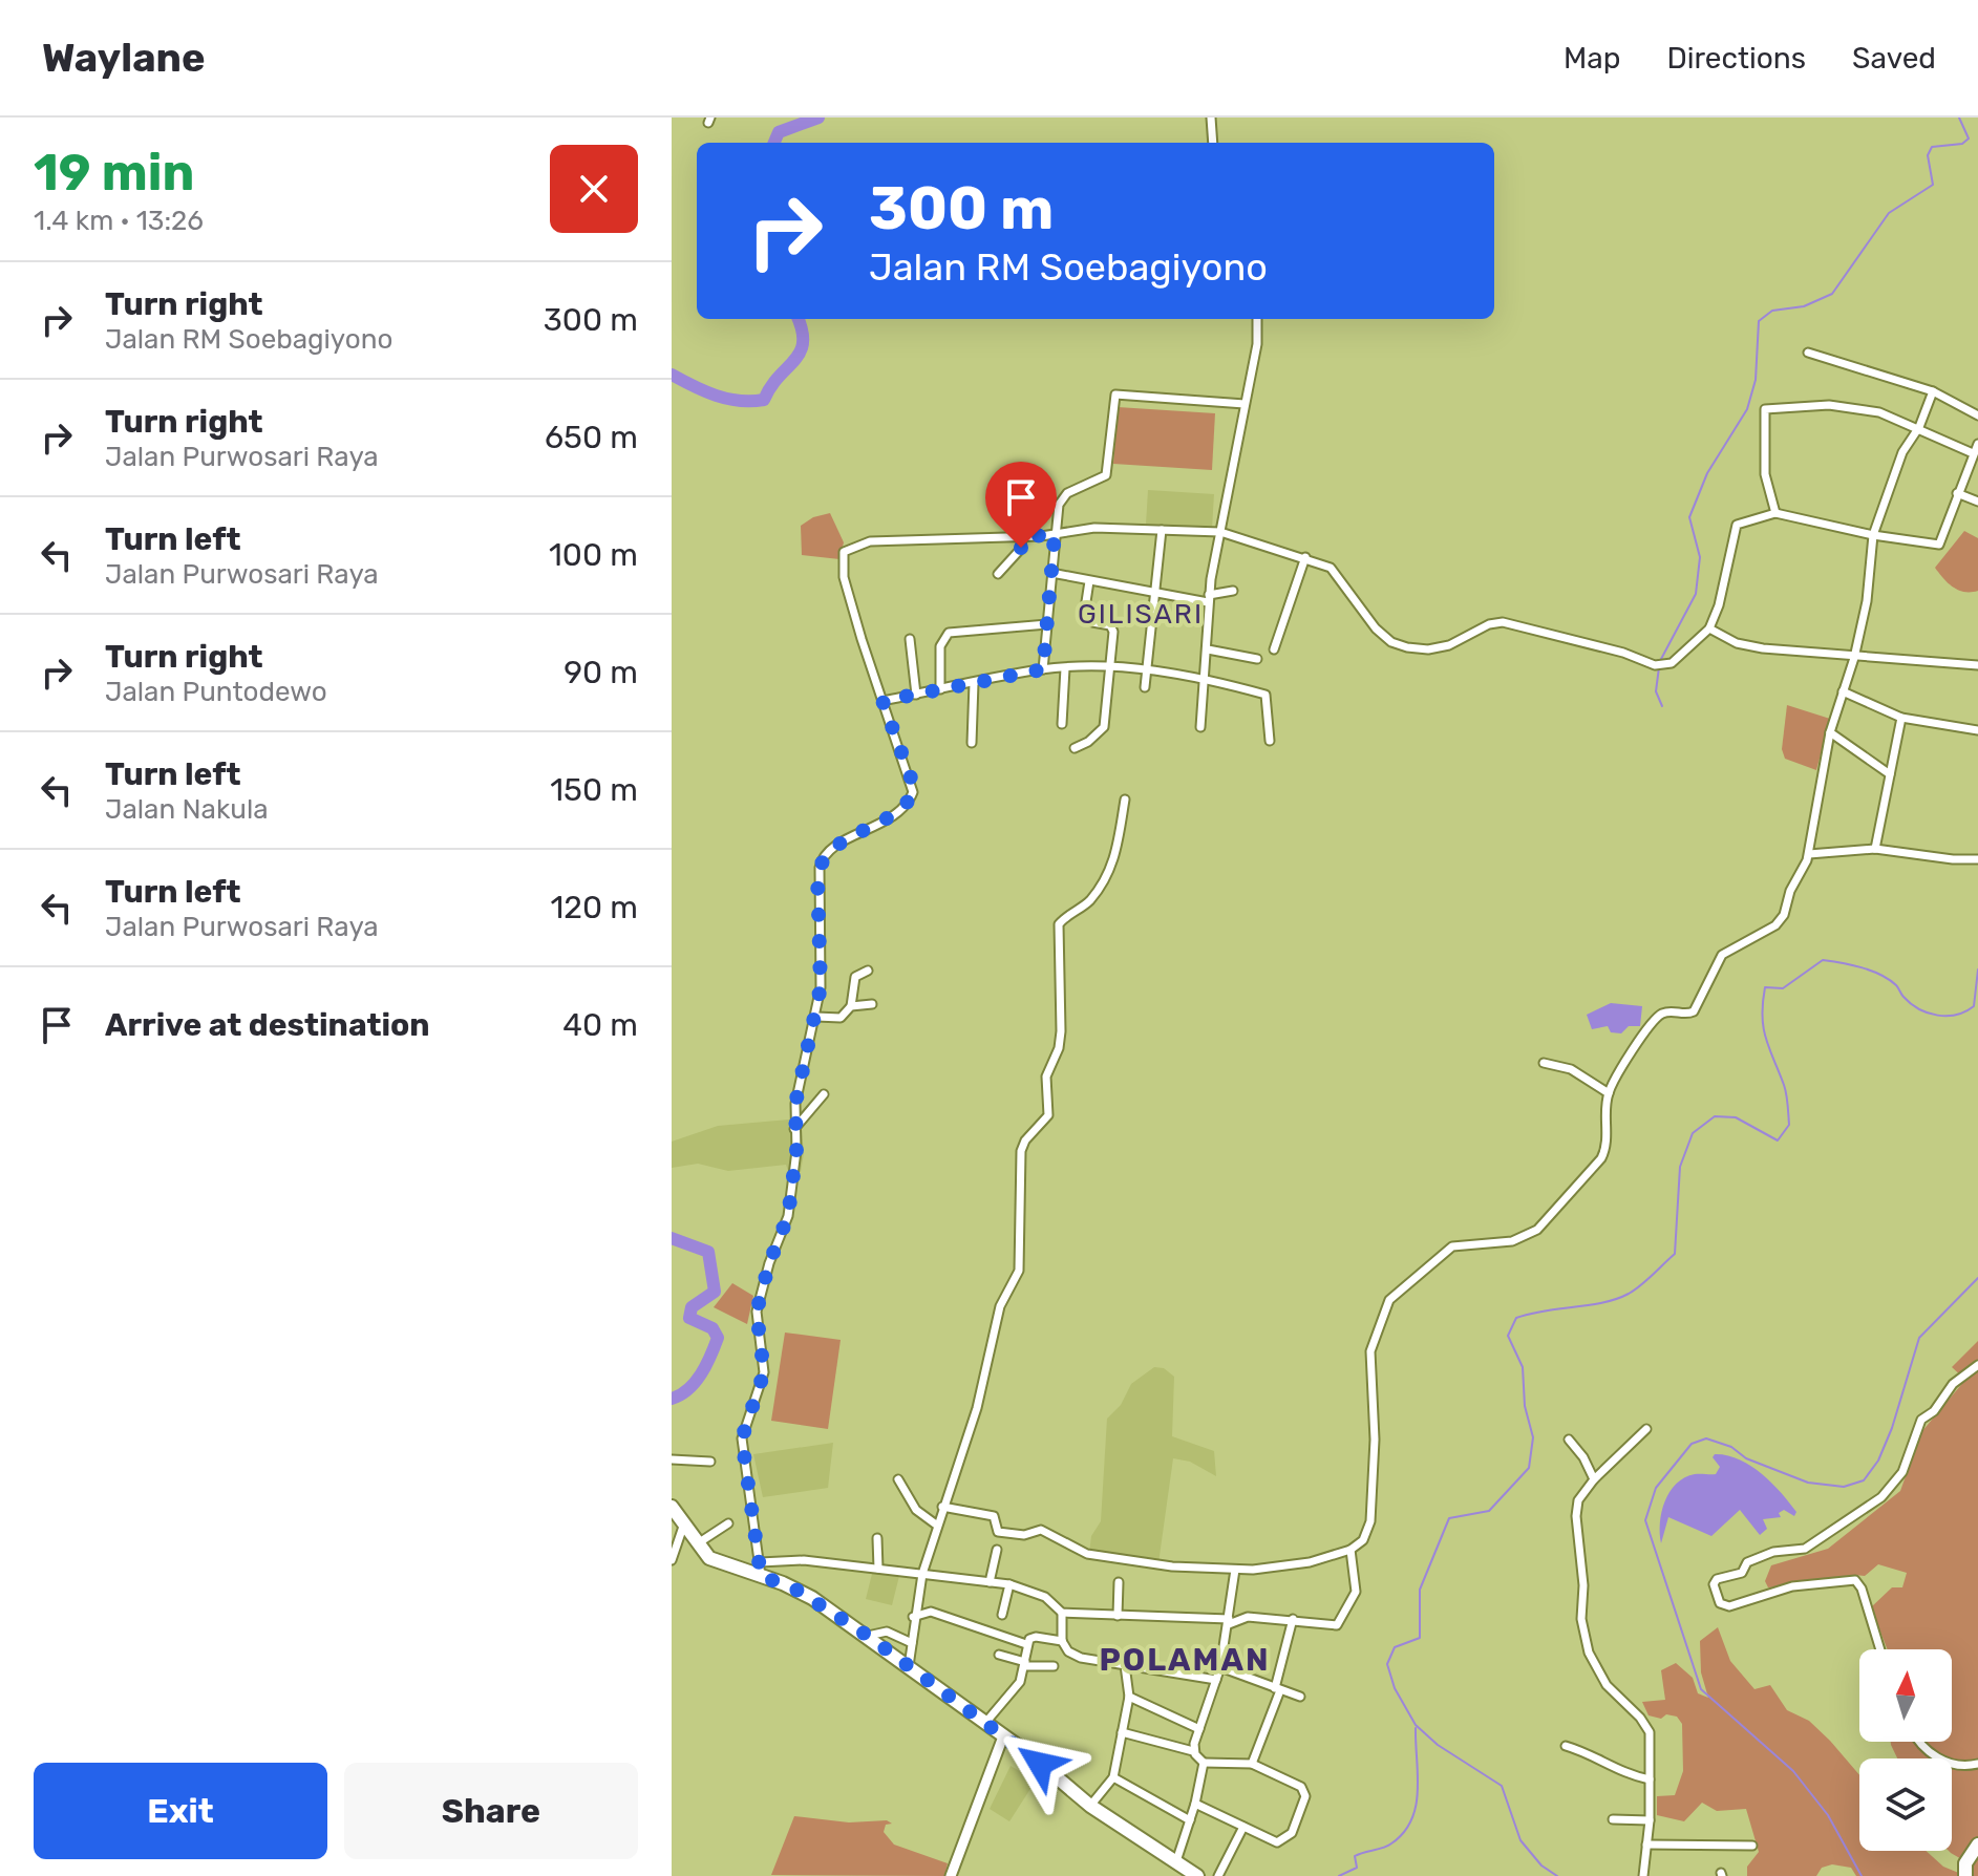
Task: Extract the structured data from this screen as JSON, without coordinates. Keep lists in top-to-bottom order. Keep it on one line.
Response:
{"districts":["GILISARI","POLAMAN"],"north":"top","page":{"header":"Waylane","nav":["Map","Directions","Saved"],"heading":["19 min","1.4 km · 13:26"],"turn":["300 m","Jalan RM Soebagiyono"],"list":[{"name":"Turn right","note":"Jalan RM Soebagiyono","value":"300 m"},{"name":"Turn right","note":"Jalan Purwosari Raya","value":"650 m"},{"name":"Turn left","note":"Jalan Purwosari Raya","value":"100 m"},{"name":"Turn right","note":"Jalan Puntodewo","value":"90 m"},{"name":"Turn left","note":"Jalan Nakula","value":"150 m"},{"name":"Turn left","note":"Jalan Purwosari Raya","value":"120 m"},{"name":"Arrive at destination","value":"40 m"}],"buttons":["Exit","Share"]}}
